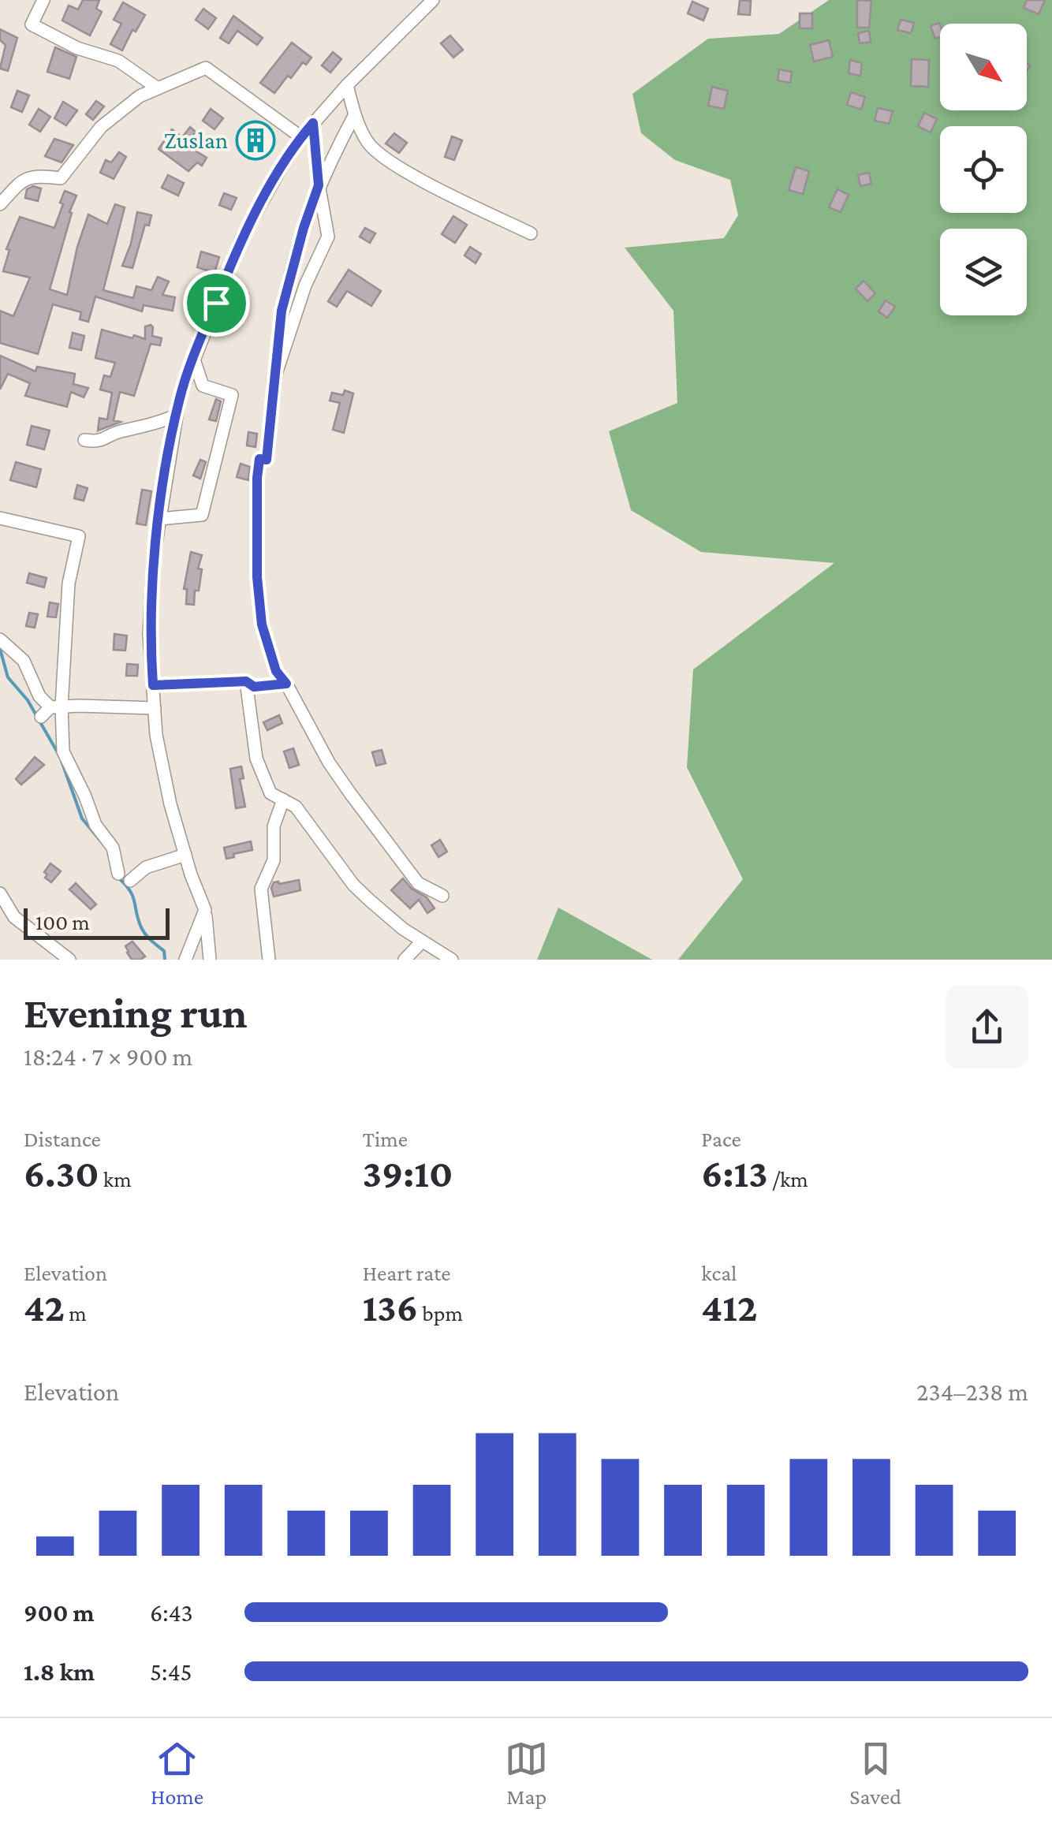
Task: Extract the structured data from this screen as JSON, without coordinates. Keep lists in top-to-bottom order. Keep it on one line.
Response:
{"places":{"building":["Zuslan"]},"scale_bar":"100 m","north":"bottom right","page":{"scale":"100 m","heading":["Evening run","18:24 · 7 × 900 m"],"stats":[["Distance","6.30 km"],["Time","39:10"],["Pace","6:13 /km"],["Elevation","42 m"],["Heart rate","136 bpm"],["kcal","412"]],"chart":["Elevation","234–238 m"],"list":[{"name":"900 m","note":"6:43"},{"name":"1.8 km","note":"5:45"}],"tabs":["Home","Map","Saved"]}}
